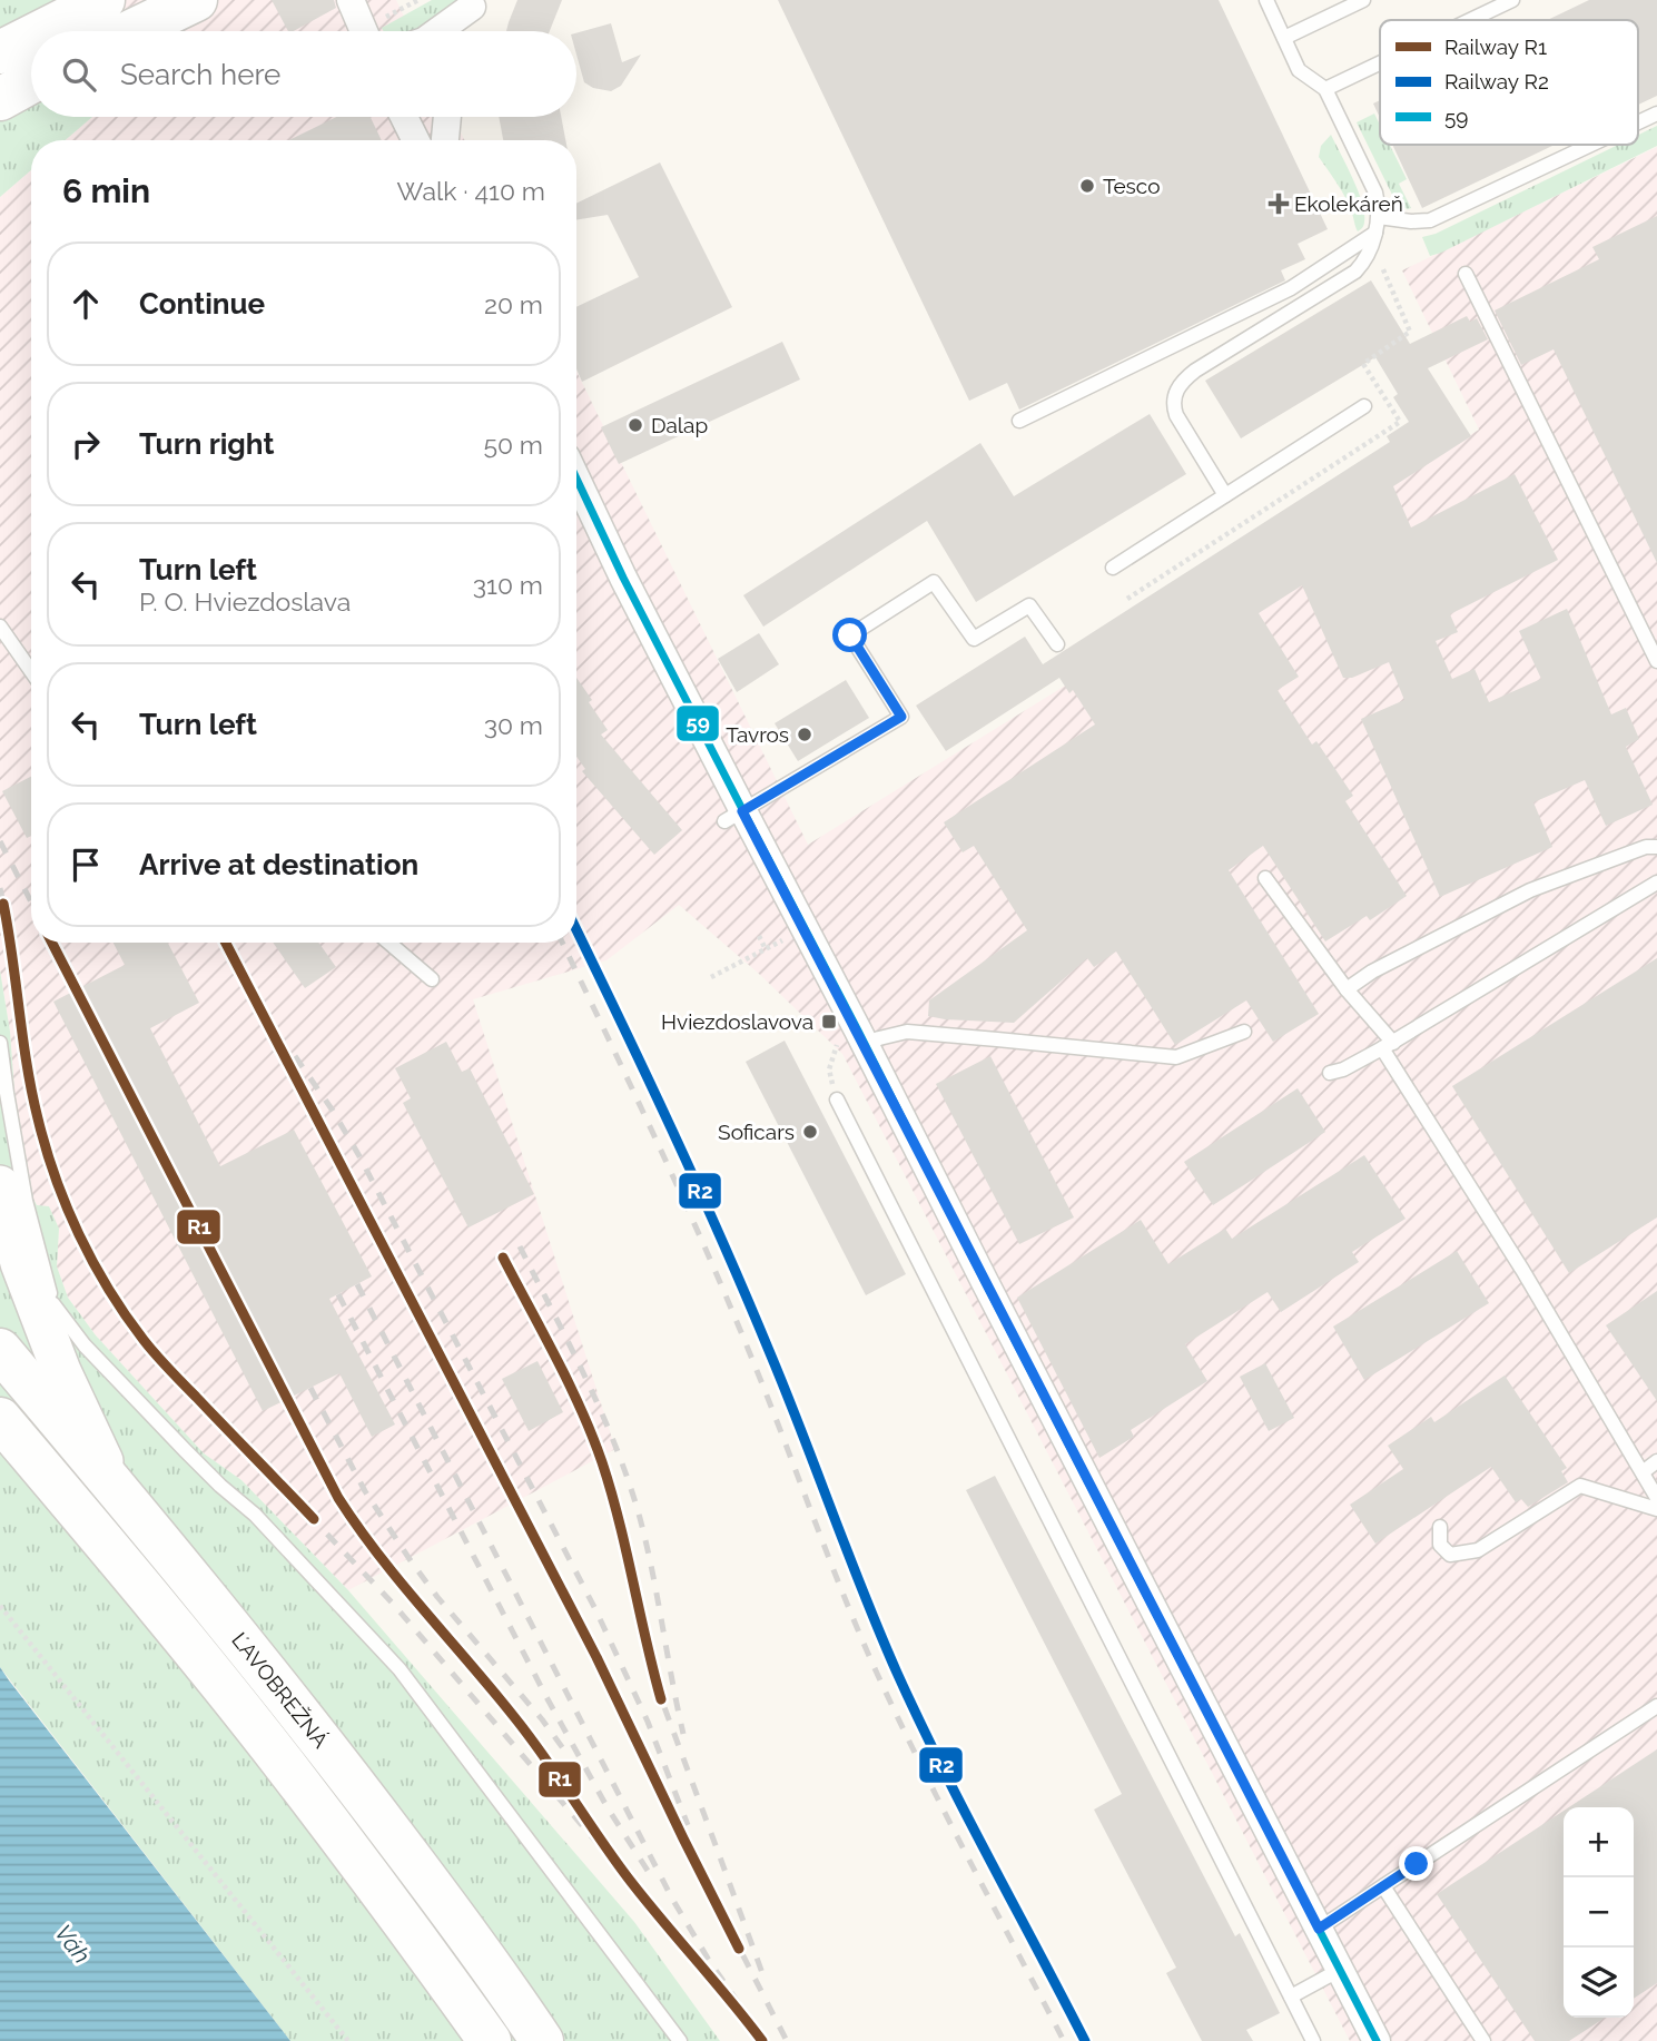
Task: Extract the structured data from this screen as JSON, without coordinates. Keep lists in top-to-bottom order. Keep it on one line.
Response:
{"streets":{"main road":["ĽAVOBREŽNÁ"]},"water":["Váh"],"places":{"other":["Tesco","Dalap","Tavros","Soficars"],"health":["Ekolekáreň"],"transit":["Hviezdoslavova"]},"lines":["transit line 59","rail line R1","rail line R2"],"legend":["Railway R1","Railway R2","59"],"page":{"search":"Search here","heading":["6 min","Walk · 410 m"],"list":[["Continue","20 m"],["Turn right","50 m"],["Turn left","P. O. Hviezdoslava","310 m"],["Turn left","30 m"],"Arrive at destination"],"map_buttons":["+","−"]}}
